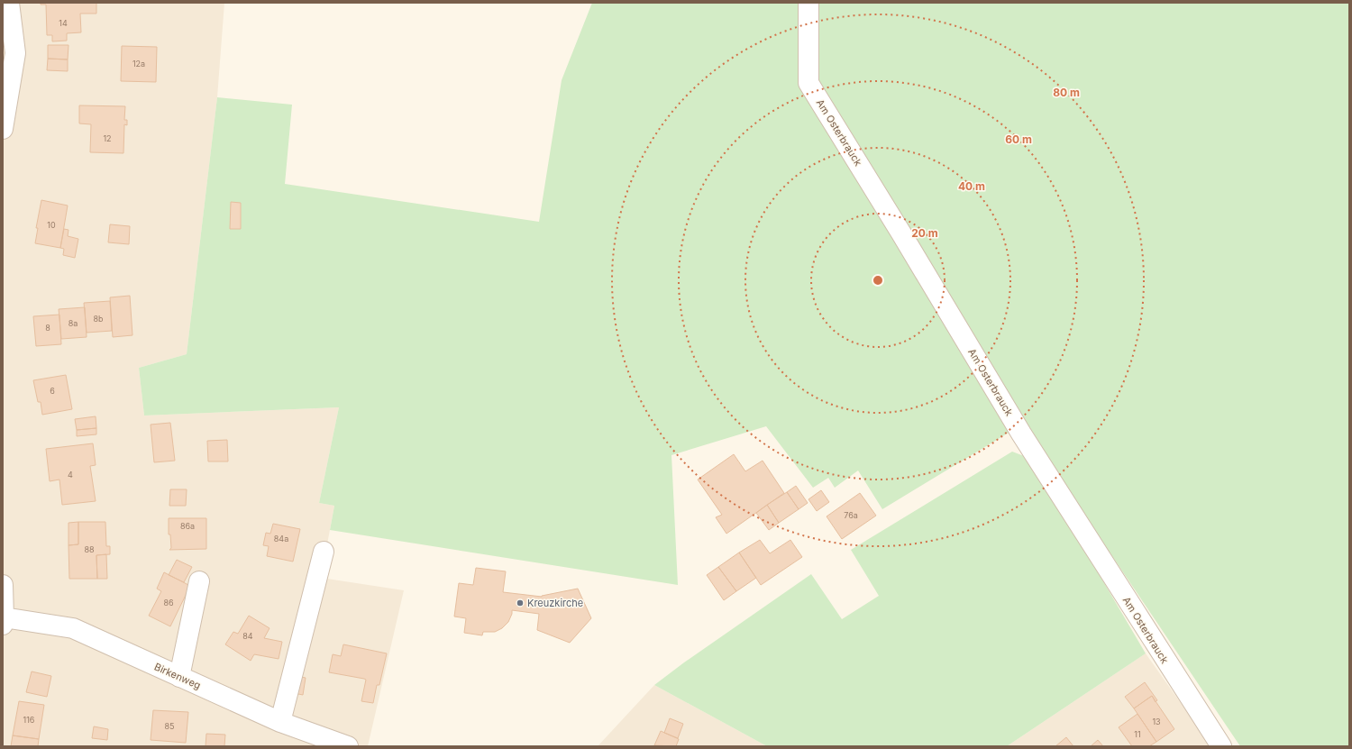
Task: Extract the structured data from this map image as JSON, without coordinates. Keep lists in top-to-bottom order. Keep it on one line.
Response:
{"streets":{"street":["Am Osterbrauck","Birkenweg"]},"places":["Kreuzkirche"],"house_numbers":["14","12a","12","10","8b","8a","8","6","4","76a","86a","84a","88","86","84","116","13","85","11"],"rings":["80 m","60 m","40 m","20 m"]}
